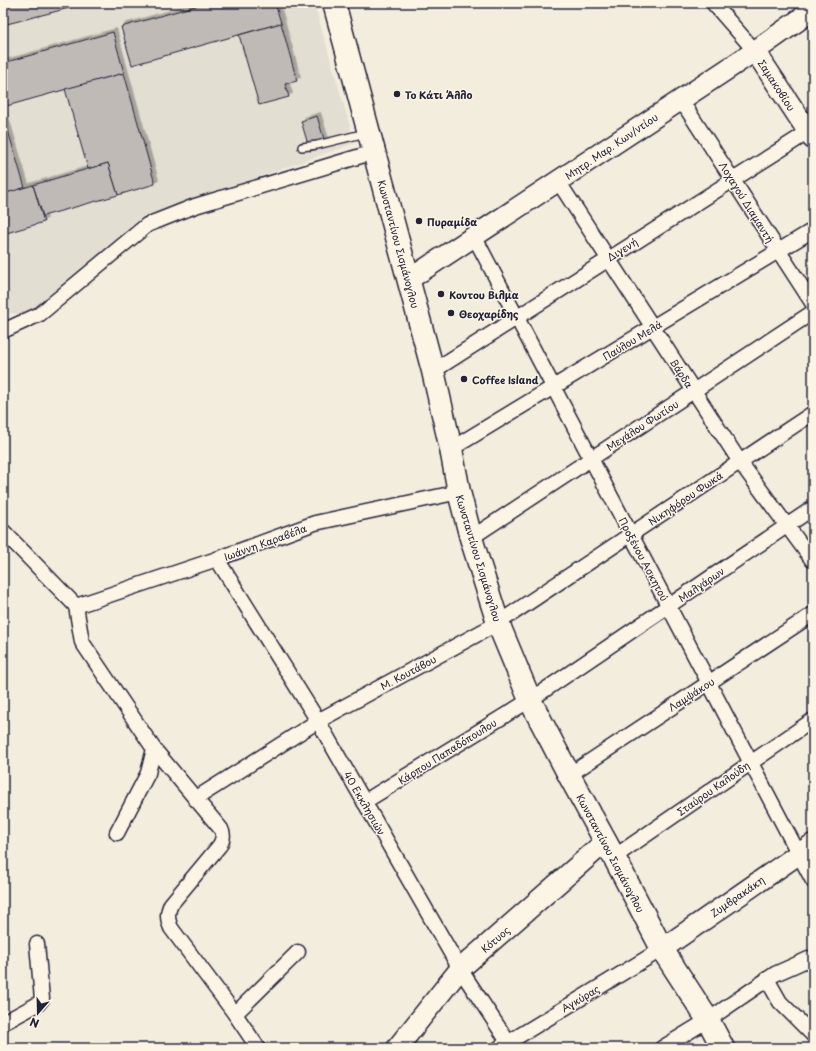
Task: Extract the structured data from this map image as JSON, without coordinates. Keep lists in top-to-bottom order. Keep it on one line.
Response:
{"streets":{"main road":["Κωνσταντίνου Σισμάνογλου"],"street":["Σαμακοβίου","Μητρ. Μαρ. Κων/ντίου","Λοχαγού Διαμαντή","Διγενή","Παύλου Μελά","Βάρδα","Μεγάλου Φωτίου","Νικηφόρου Φωκά","Ιωάννη Καραβέλα","Προξένου Ασκητού","Μαλγάρων","Μ. Κουτάβου","Λαμψάκου","Κάρπου Παπαδόπουλου","Σταύρου Καλούδη","40 Εκκλησιών","Ζυμβρακάκη","Κότυος","Αγκύρας"]},"crossings":[["Σαμακοβίου","Μητρ. Μαρ. Κων/ντίου"],["Σαμακοβίου","Διγενή"],["Μητρ. Μαρ. Κων/ντίου","Λοχαγού Διαμαντή"],["Μητρ. Μαρ. Κων/ντίου","Κωνσταντίνου Σισμάνογλου"],["Μητρ. Μαρ. Κων/ντίου","Βάρδα"],["Μητρ. Μαρ. Κων/ντίου","Προξένου Ασκητού"],["Λοχαγού Διαμαντή","Διγενή"],["Λοχαγού Διαμαντή","Παύλου Μελά"],["Κωνσταντίνου Σισμάνογλου","Διγενή"],["Κωνσταντίνου Σισμάνογλου","Παύλου Μελά"],["Κωνσταντίνου Σισμάνογλου","Μεγάλου Φωτίου"],["Κωνσταντίνου Σισμάνογλου","Νικηφόρου Φωκά"],["Κωνσταντίνου Σισμάνογλου","Ιωάννη Καραβέλα"],["Κωνσταντίνου Σισμάνογλου","Μαλγάρων"],["Κωνσταντίνου Σισμάνογλου","Μ. Κουτάβου"],["Κωνσταντίνου Σισμάνογλου","Λαμψάκου"],["Κωνσταντίνου Σισμάνογλου","Κάρπου Παπαδόπουλου"],["Κωνσταντίνου Σισμάνογλου","Σταύρου Καλούδη"],["Κωνσταντίνου Σισμάνογλου","Ζυμβρακάκη"],["Κωνσταντίνου Σισμάνογλου","Κότυος"],["Κωνσταντίνου Σισμάνογλου","Αγκύρας"],["Διγενή","Βάρδα"],["Διγενή","Προξένου Ασκητού"],["Παύλου Μελά","Βάρδα"],["Παύλου Μελά","Προξένου Ασκητού"],["Βάρδα","Μεγάλου Φωτίου"],["Βάρδα","Νικηφόρου Φωκά"],["Βάρδα","Μαλγάρων"],["Μεγάλου Φωτίου","Προξένου Ασκητού"],["Νικηφόρου Φωκά","Προξένου Ασκητού"],["Νικηφόρου Φωκά","Μ. Κουτάβου"],["Ιωάννη Καραβέλα","40 Εκκλησιών"],["Προξένου Ασκητού","Μαλγάρων"],["Προξένου Ασκητού","Λαμψάκου"],["Προξένου Ασκητού","Σταύρου Καλούδη"],["Προξένου Ασκητού","Ζυμβρακάκη"],["Μαλγάρων","Κάρπου Παπαδόπουλου"],["Μ. Κουτάβου","40 Εκκλησιών"],["Κάρπου Παπαδόπουλου","40 Εκκλησιών"],["Σταύρου Καλούδη","Κότυος"],["40 Εκκλησιών","Κότυος"],["40 Εκκλησιών","Αγκύρας"],["Ζυμβρακάκη","Αγκύρας"]],"places":["Το Κάτι Άλλο","Πυραμίδα","Κοντου Βιλμα","Θεοχαρίδης","Coffee Island"],"north":"bottom"}
